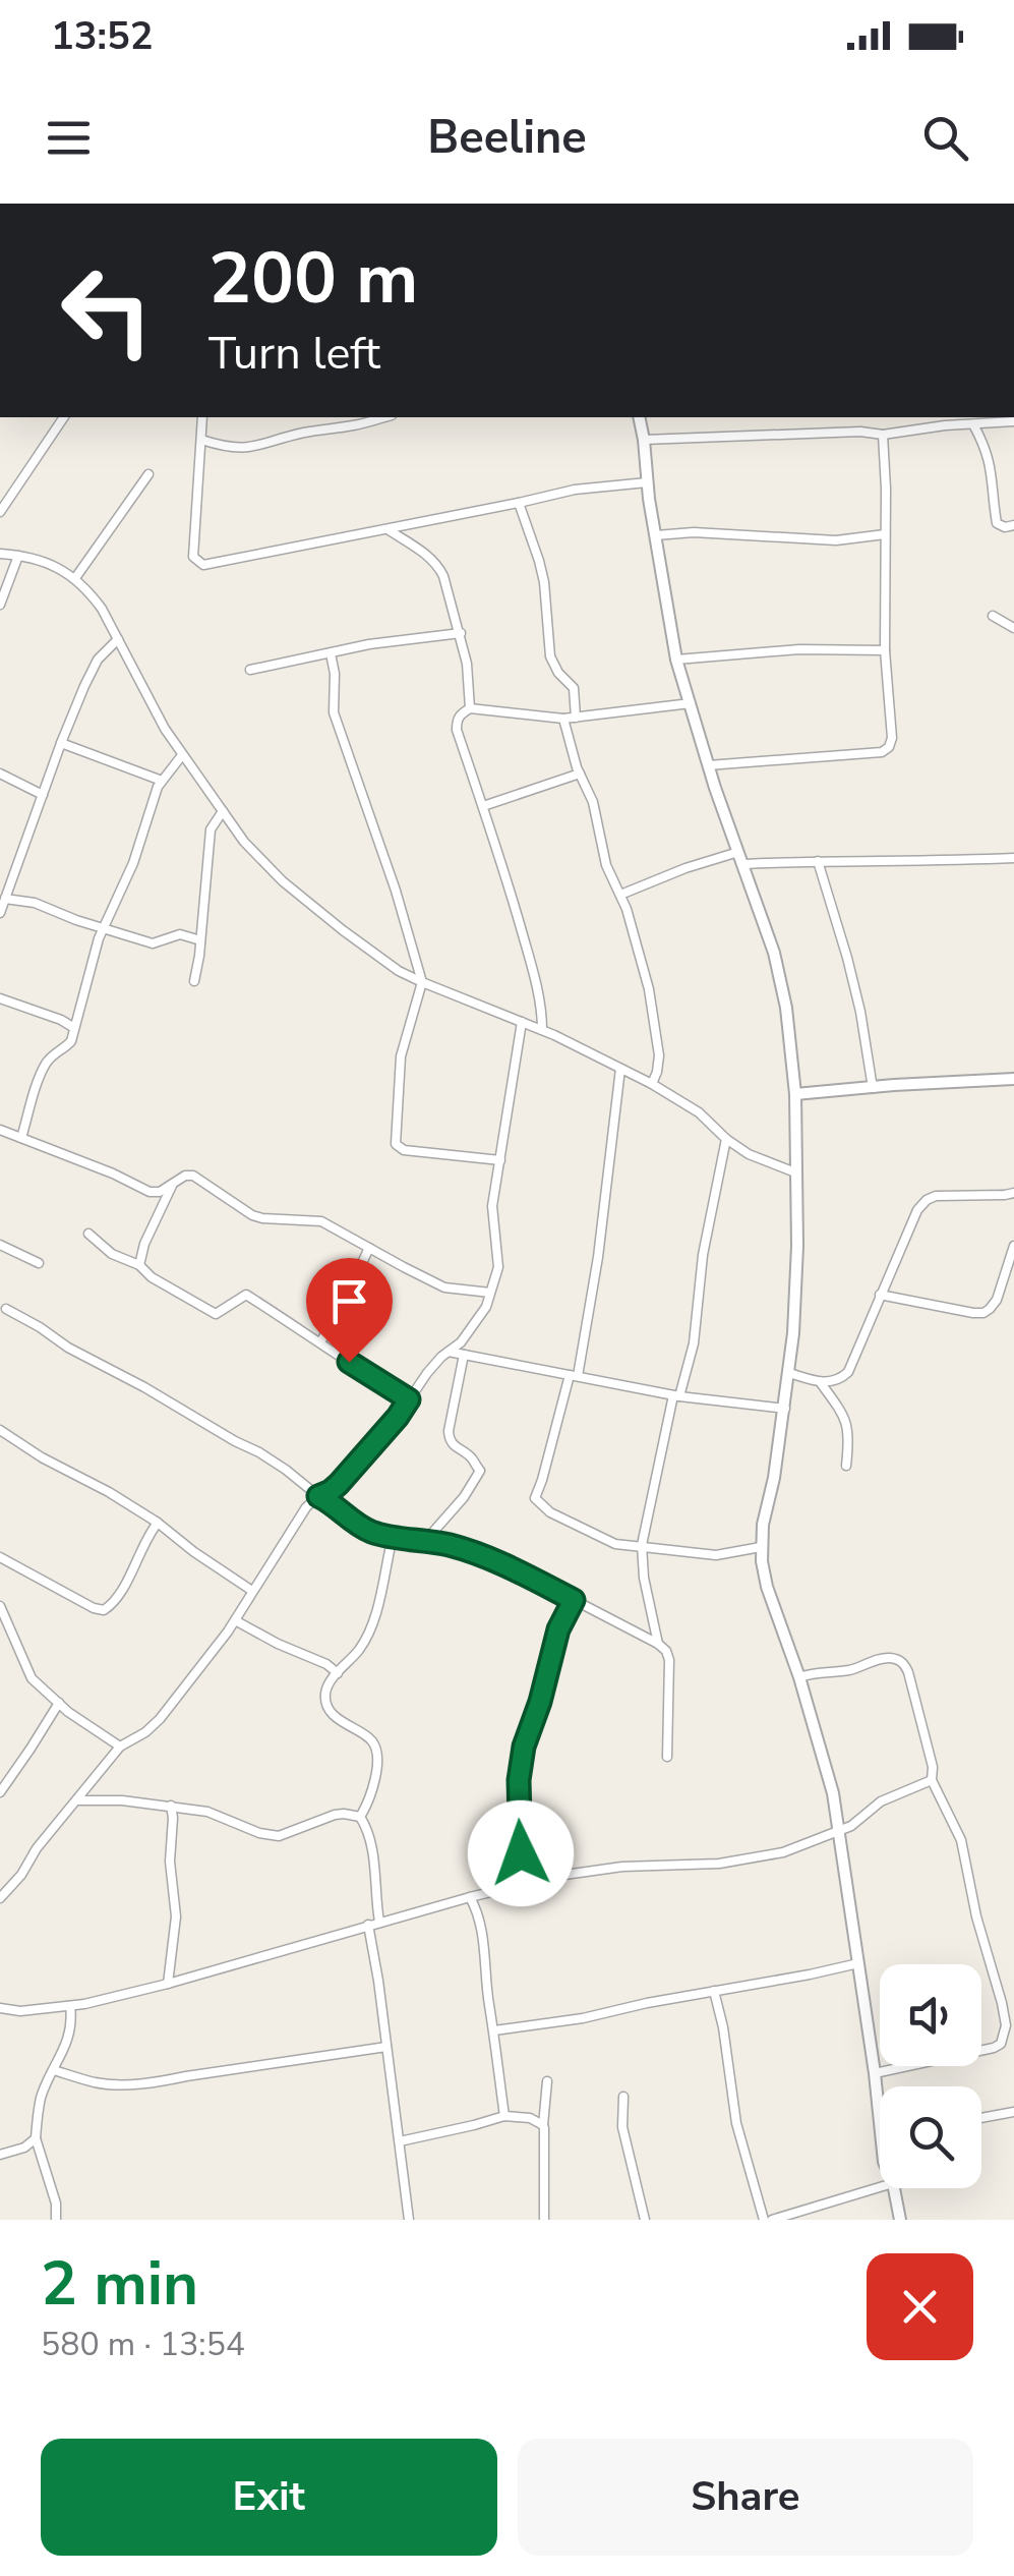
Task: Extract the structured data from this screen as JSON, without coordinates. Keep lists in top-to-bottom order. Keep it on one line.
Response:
{"page":{"status":"13:52","header":"Beeline","turn":["200 m","Turn left"],"heading":["2 min","580 m · 13:54"],"buttons":["Exit","Share"]}}
